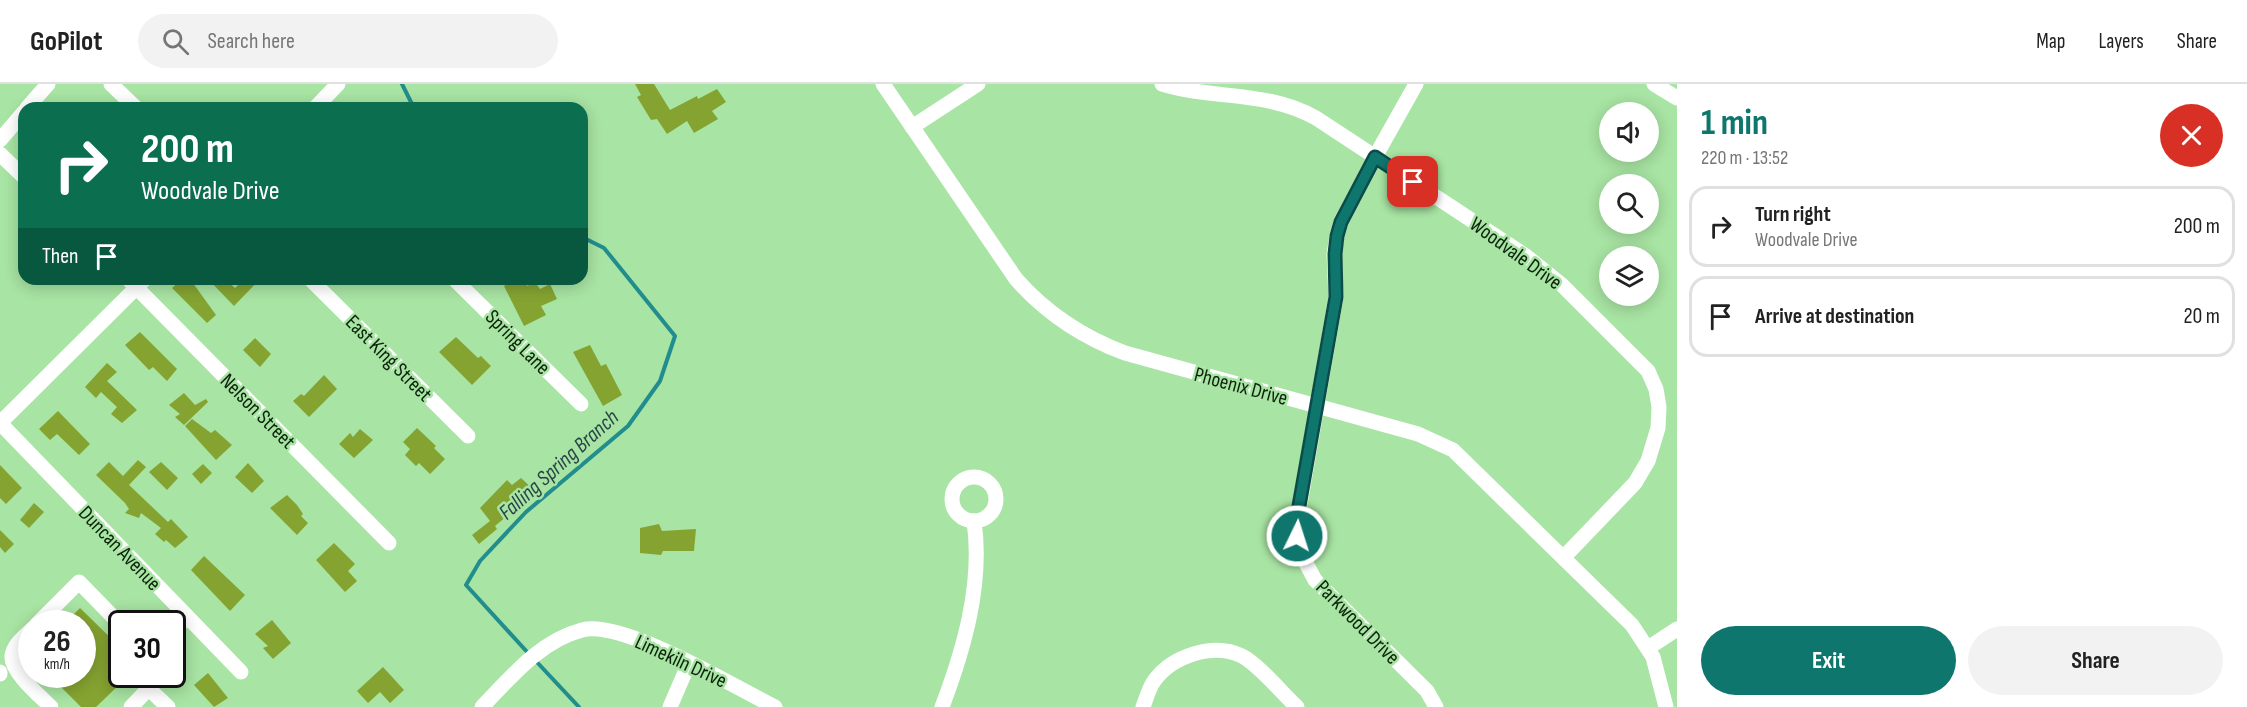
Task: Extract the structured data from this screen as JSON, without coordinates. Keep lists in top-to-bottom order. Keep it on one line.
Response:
{"streets":{"street":["Woodvale Drive","Spring Lane","East King Street","Phoenix Drive","Nelson Street","Duncan Avenue","Parkwood Drive","Limekiln Drive"]},"crossings":[["Woodvale Drive","Phoenix Drive"],["Woodvale Drive","Parkwood Drive"],["Phoenix Drive","Parkwood Drive"]],"water":["Falling Spring Branch"],"page":{"header":"GoPilot","search":"Search here","nav":["Map","Layers","Share"],"heading":["1 min","220 m · 13:52"],"turn":["200 m","Woodvale Drive"],"list":[{"name":"Turn right","note":"Woodvale Drive","value":"200 m"},{"name":"Arrive at destination","value":"20 m"}],"then":"Then","speed":"26 km/h","limit":"30","buttons":["Exit","Share"]}}
